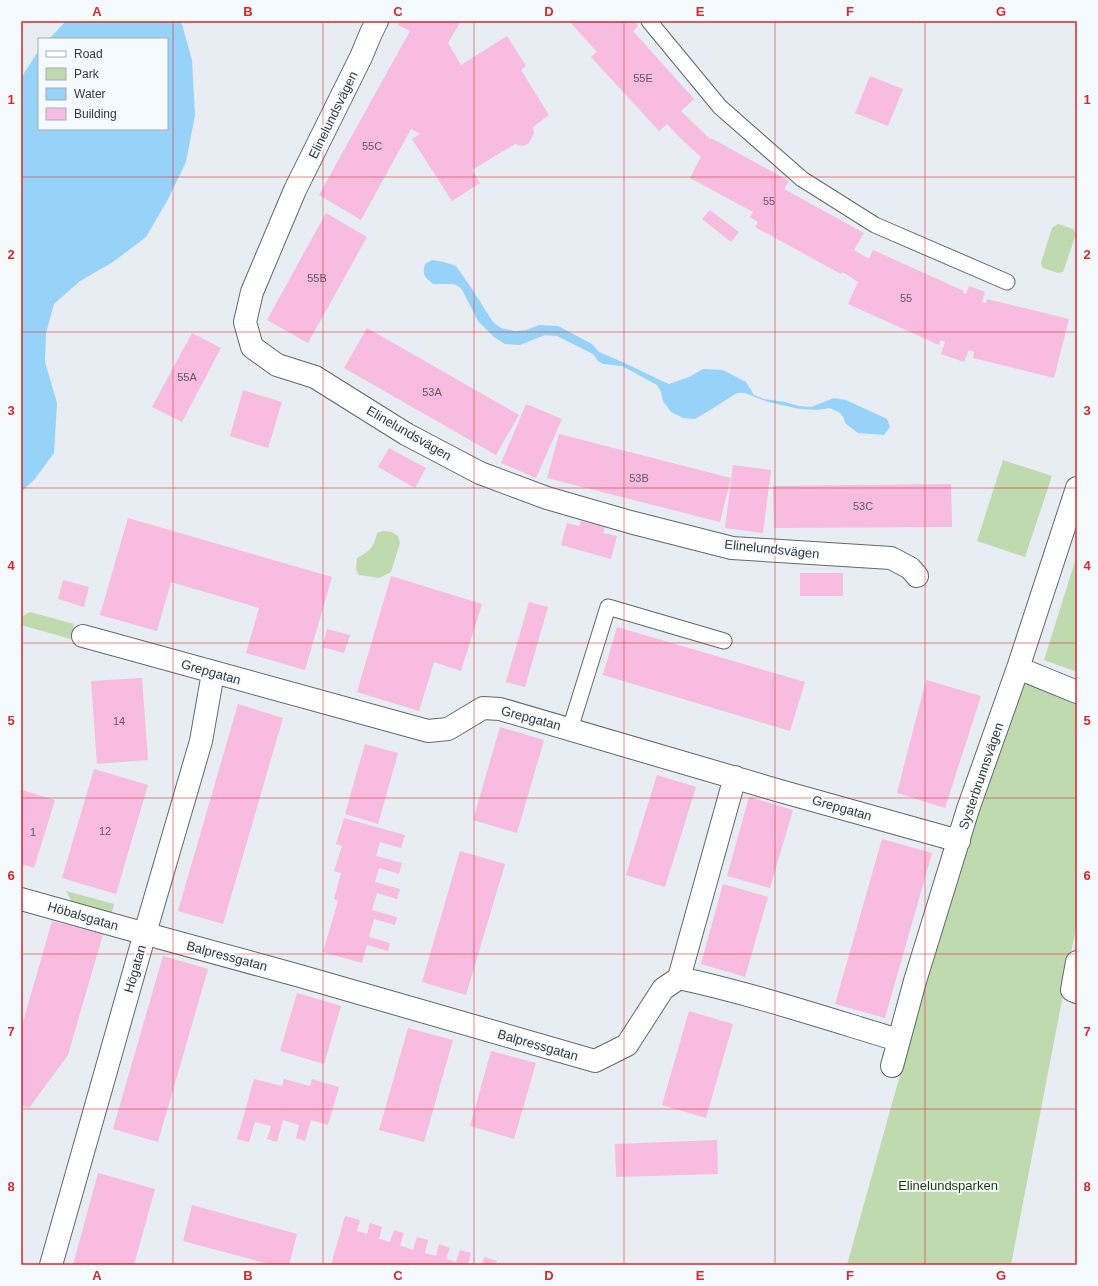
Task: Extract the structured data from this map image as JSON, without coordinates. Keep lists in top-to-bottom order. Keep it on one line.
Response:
{"streets":{"street":["Elinelundsvägen","Grepgatan","Systerbrunnsvägen","Höbalsgatan","Balpressgatan","Högatan"]},"crossings":[["Grepgatan","Systerbrunnsvägen"],["Grepgatan","Högatan"],["Höbalsgatan","Balpressgatan"],["Höbalsgatan","Högatan"],["Balpressgatan","Högatan"]],"parks":["Elinelundsparken"],"house_numbers":["55E","55C","55","55B","55","55A","53A","53B","53C","14","12","1"],"legend":["Road","Park","Water","Building"],"grid":{"columns":["A","B","C","D","E","F","G"],"rows":["1","2","3","4","5","6","7","8"]}}
